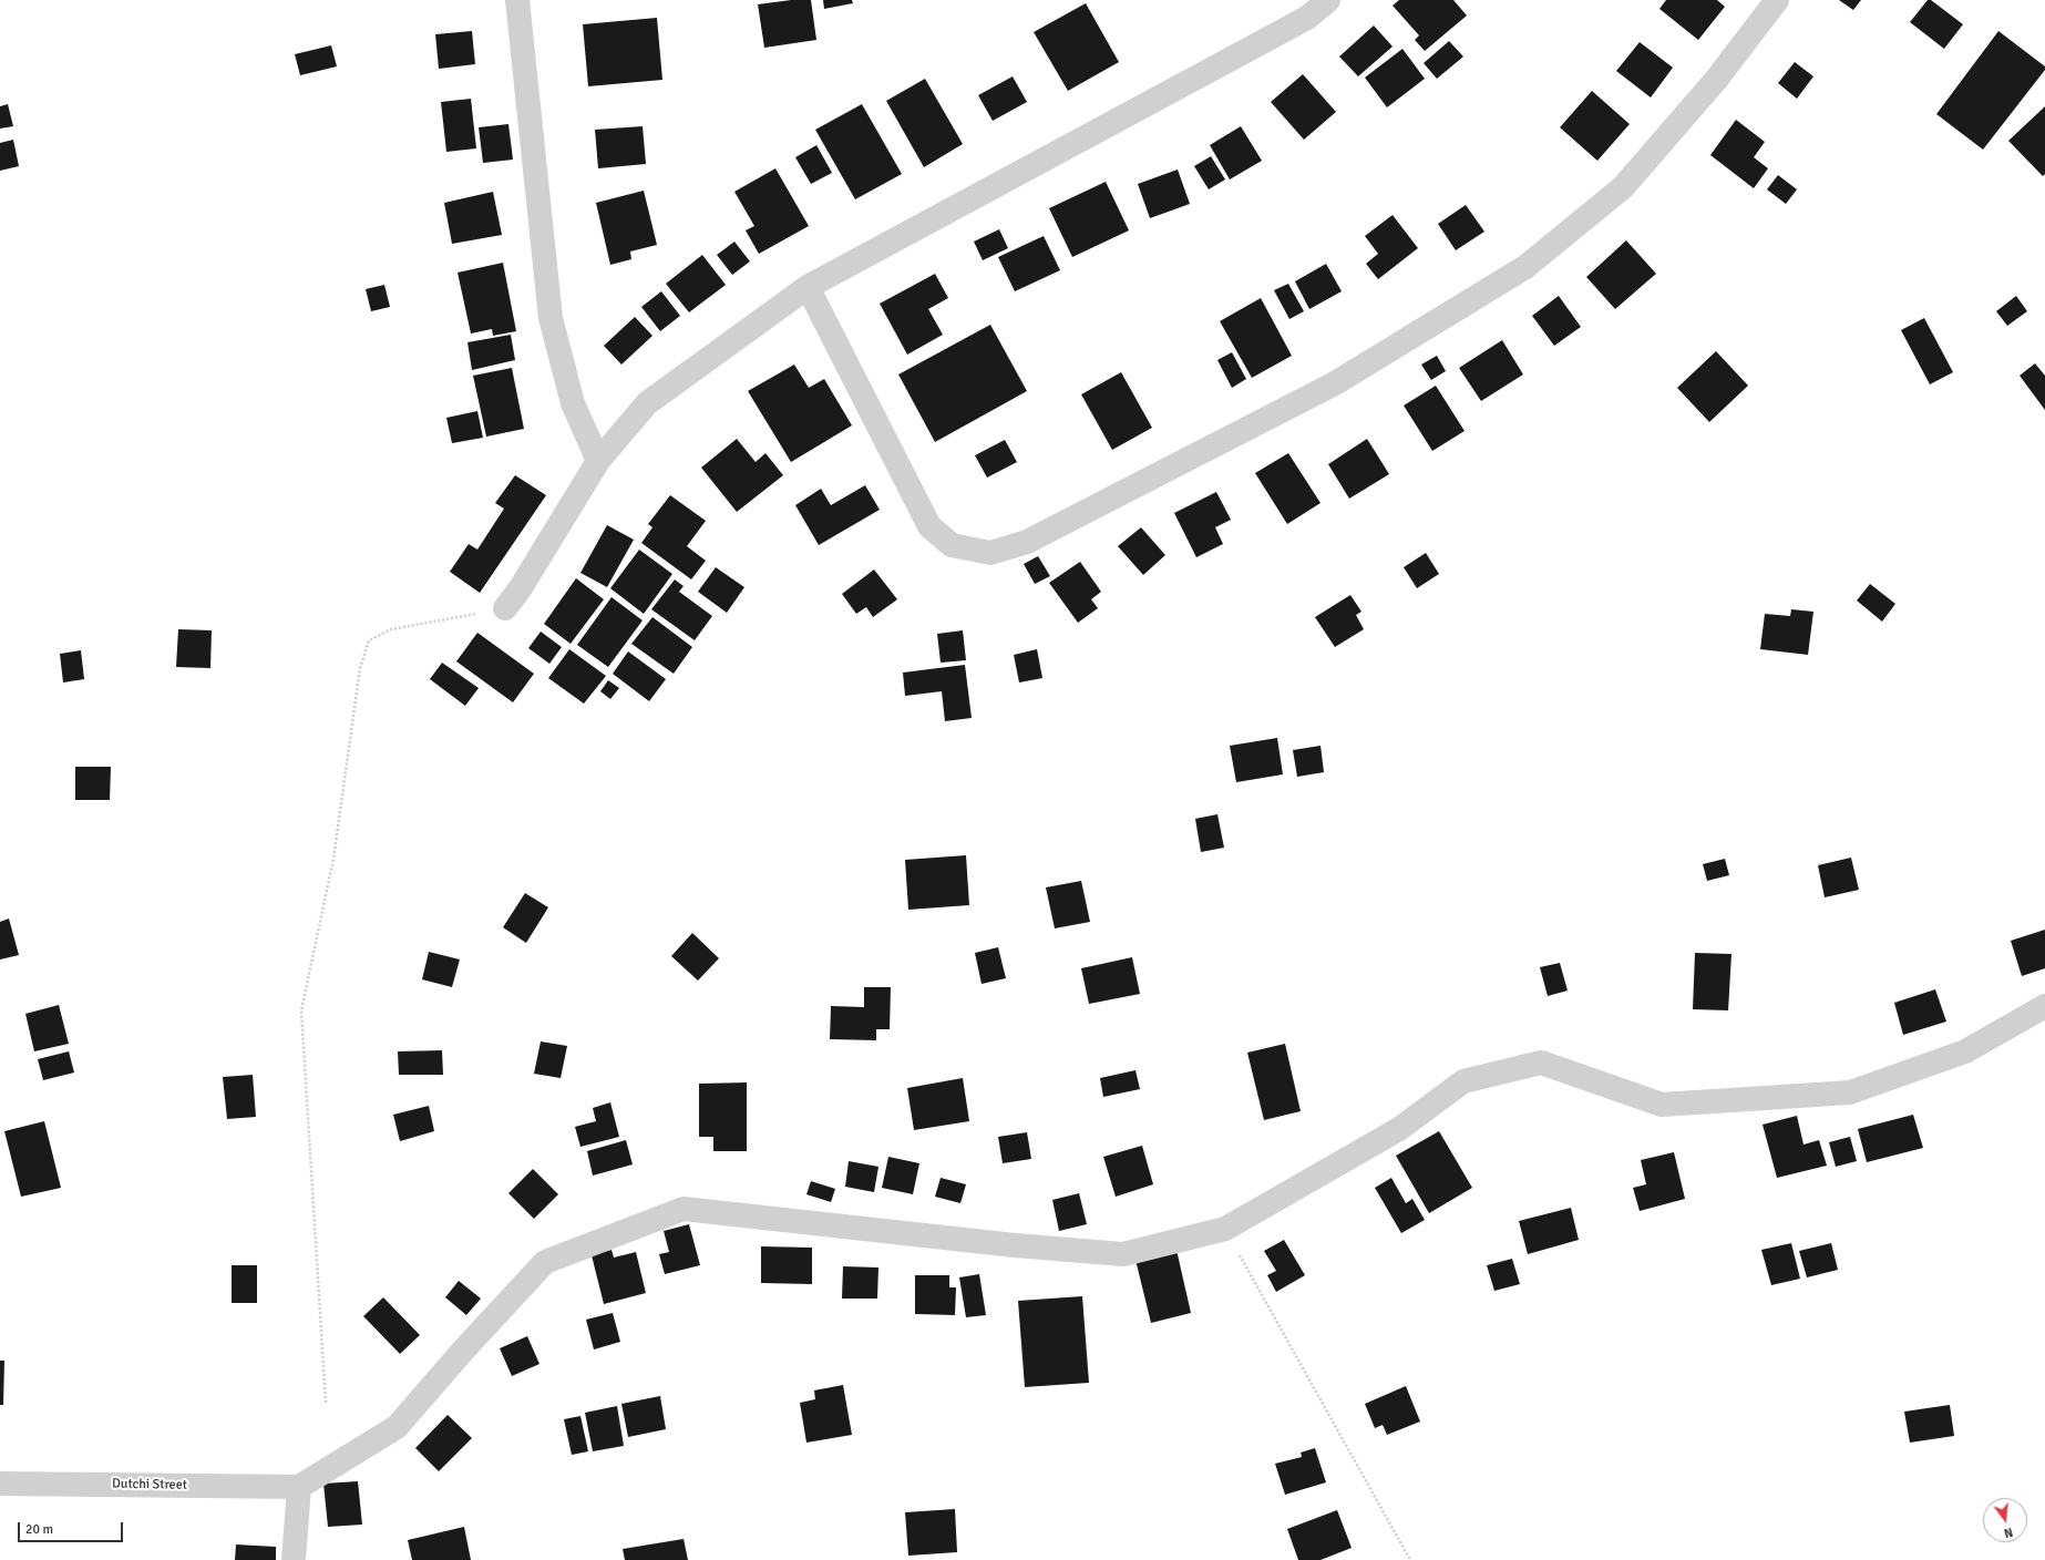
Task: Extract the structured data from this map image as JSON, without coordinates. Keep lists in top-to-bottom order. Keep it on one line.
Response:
{"streets":{"street":["Dutchi Street"]},"scale_bar":"20 m","north":"bottom"}
